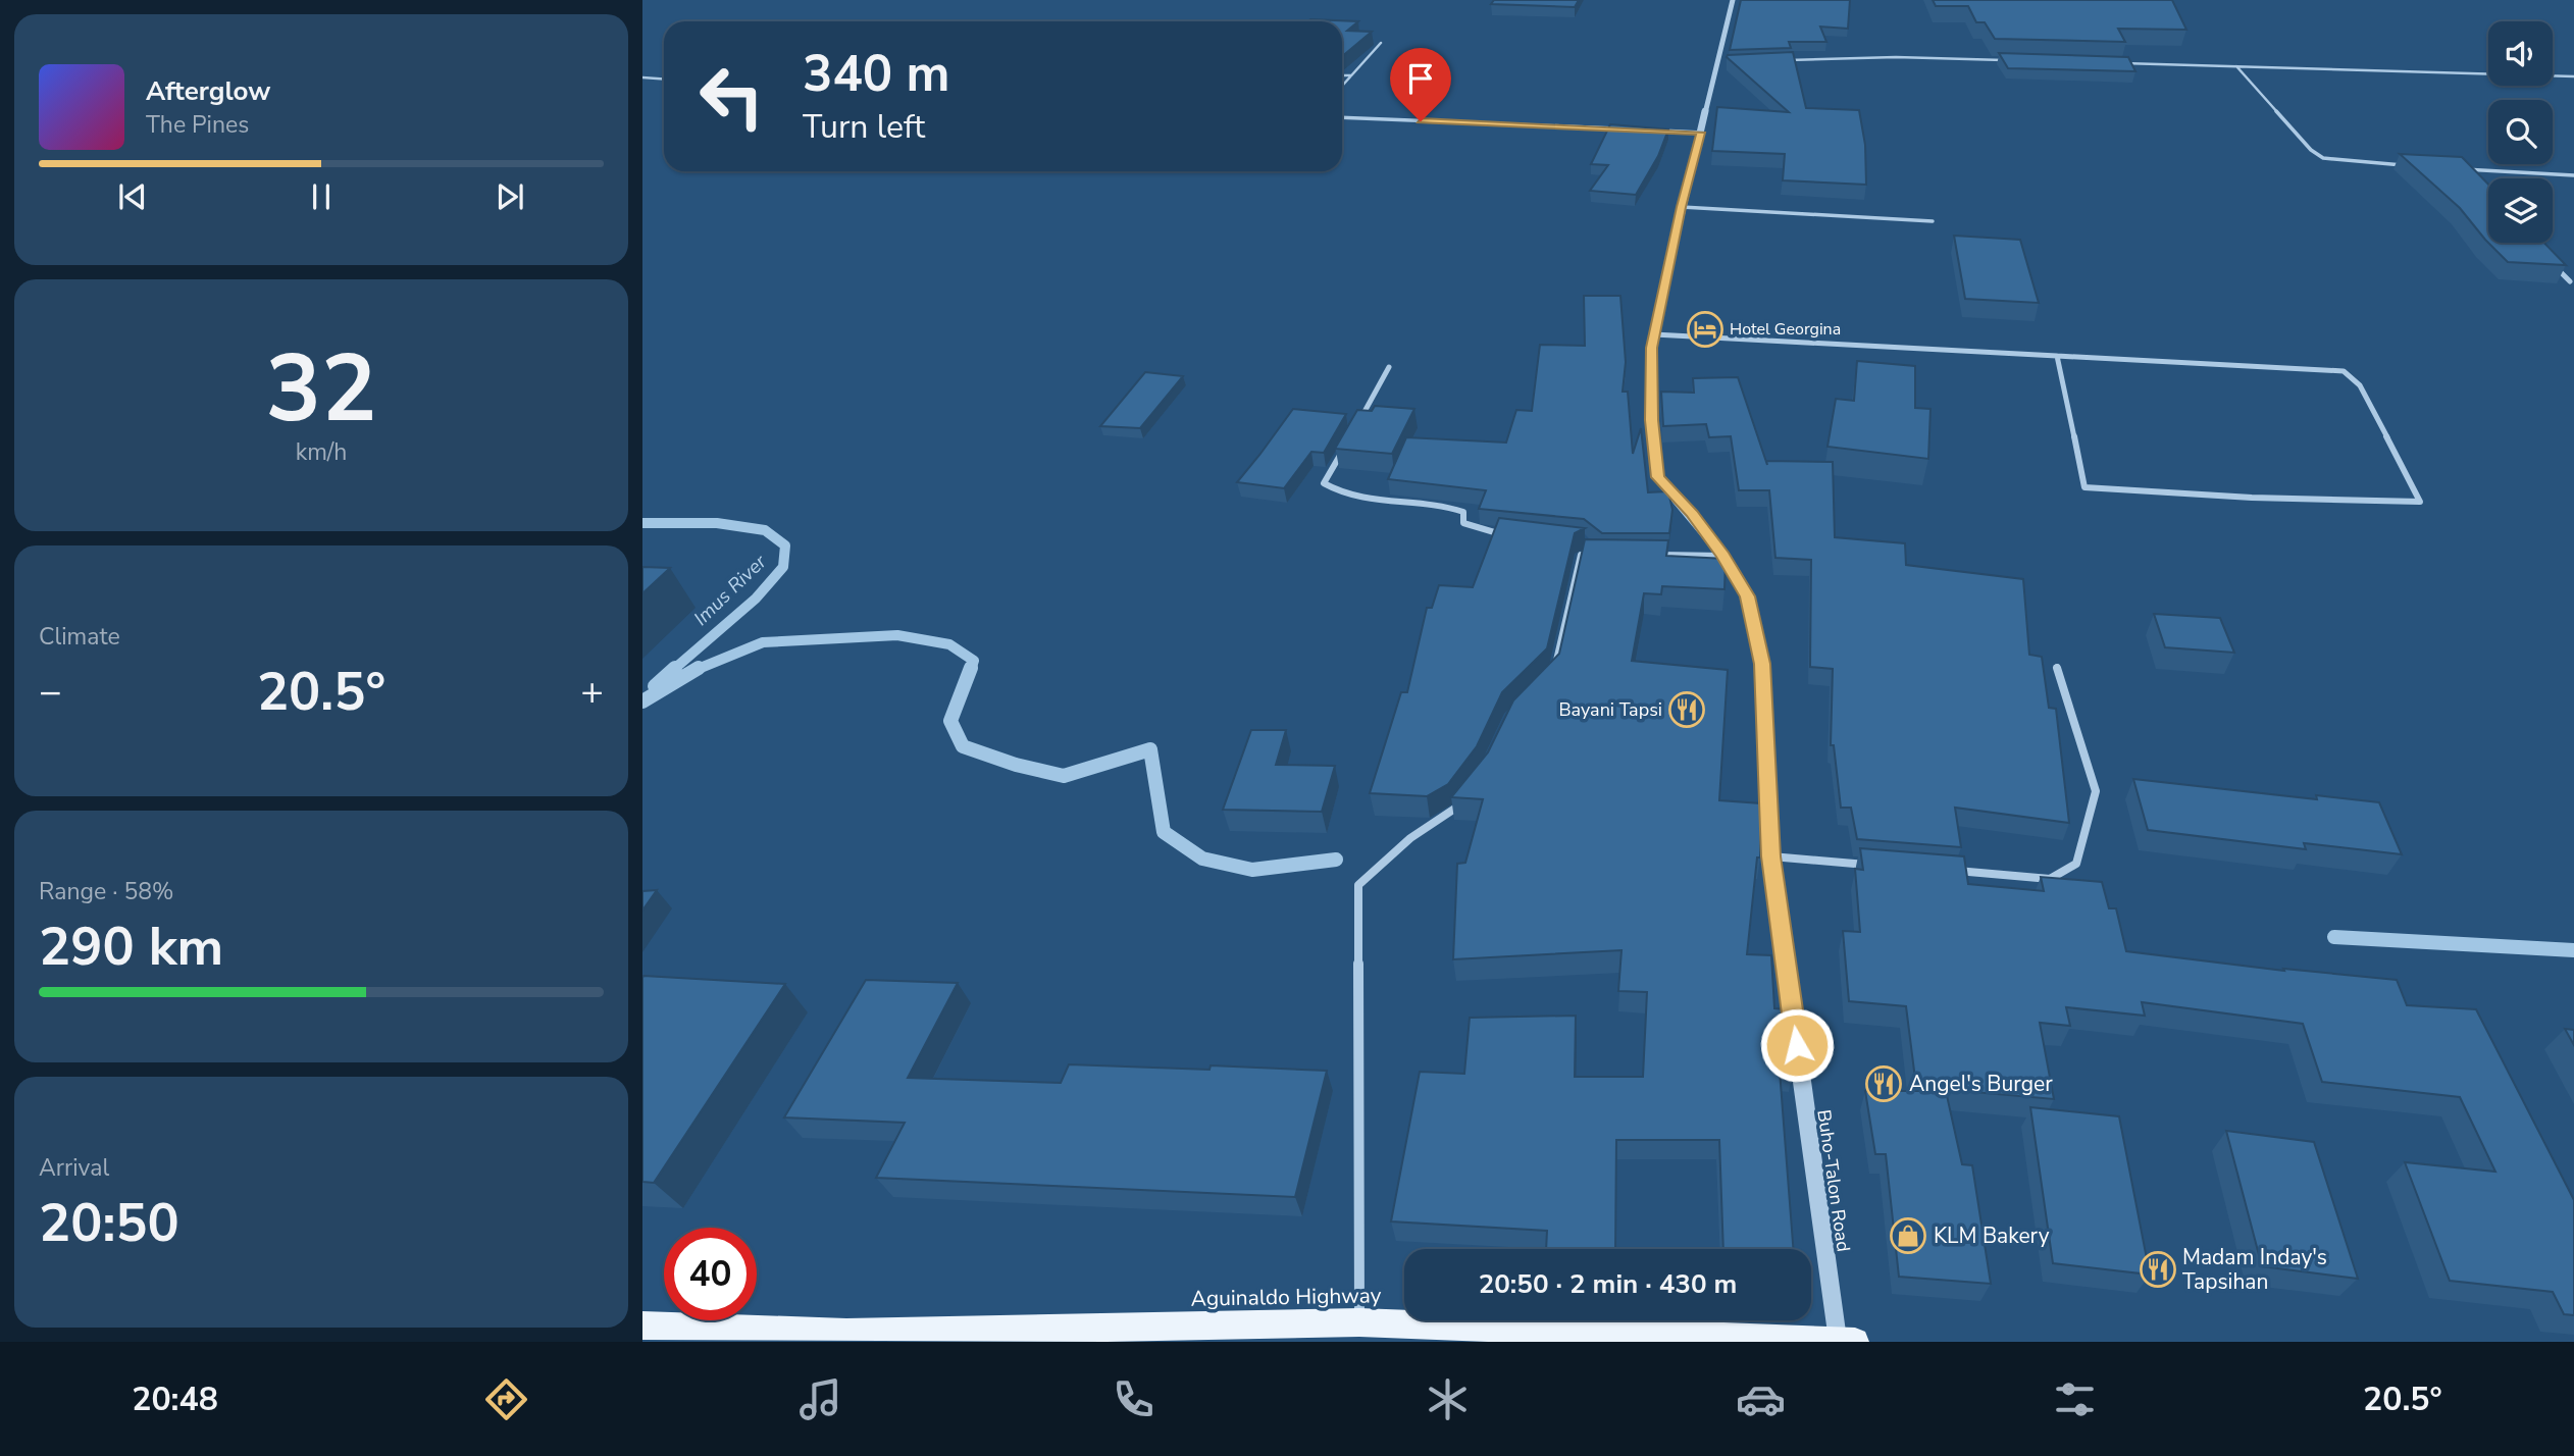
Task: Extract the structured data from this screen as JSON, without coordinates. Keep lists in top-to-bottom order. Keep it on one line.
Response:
{"streets":{"main road":["Aguinaldo Highway"],"street":["Buho-Talon Road"]},"crossings":[["Buho-Talon Road","Aguinaldo Highway"]],"water":["Imus River"],"places":{"hotel":["Hotel Georgina"],"restaurant":["Bayani Tapsi","Angel's Burger","Madam Inday's Tapsihan"],"shop":["KLM Bakery"]},"page":{"turn":["340 m","Turn left"],"song":["Afterglow","The Pines"],"tile":[["32","km/h"],"Climate",["Range · 58%","290 km"],["Arrival","20:50"]],"heat":["−","20.5°","+"],"limit":"40","trip":"20:50 · 2 min · 430 m","tabs":["20:48","20.5°"]}}
